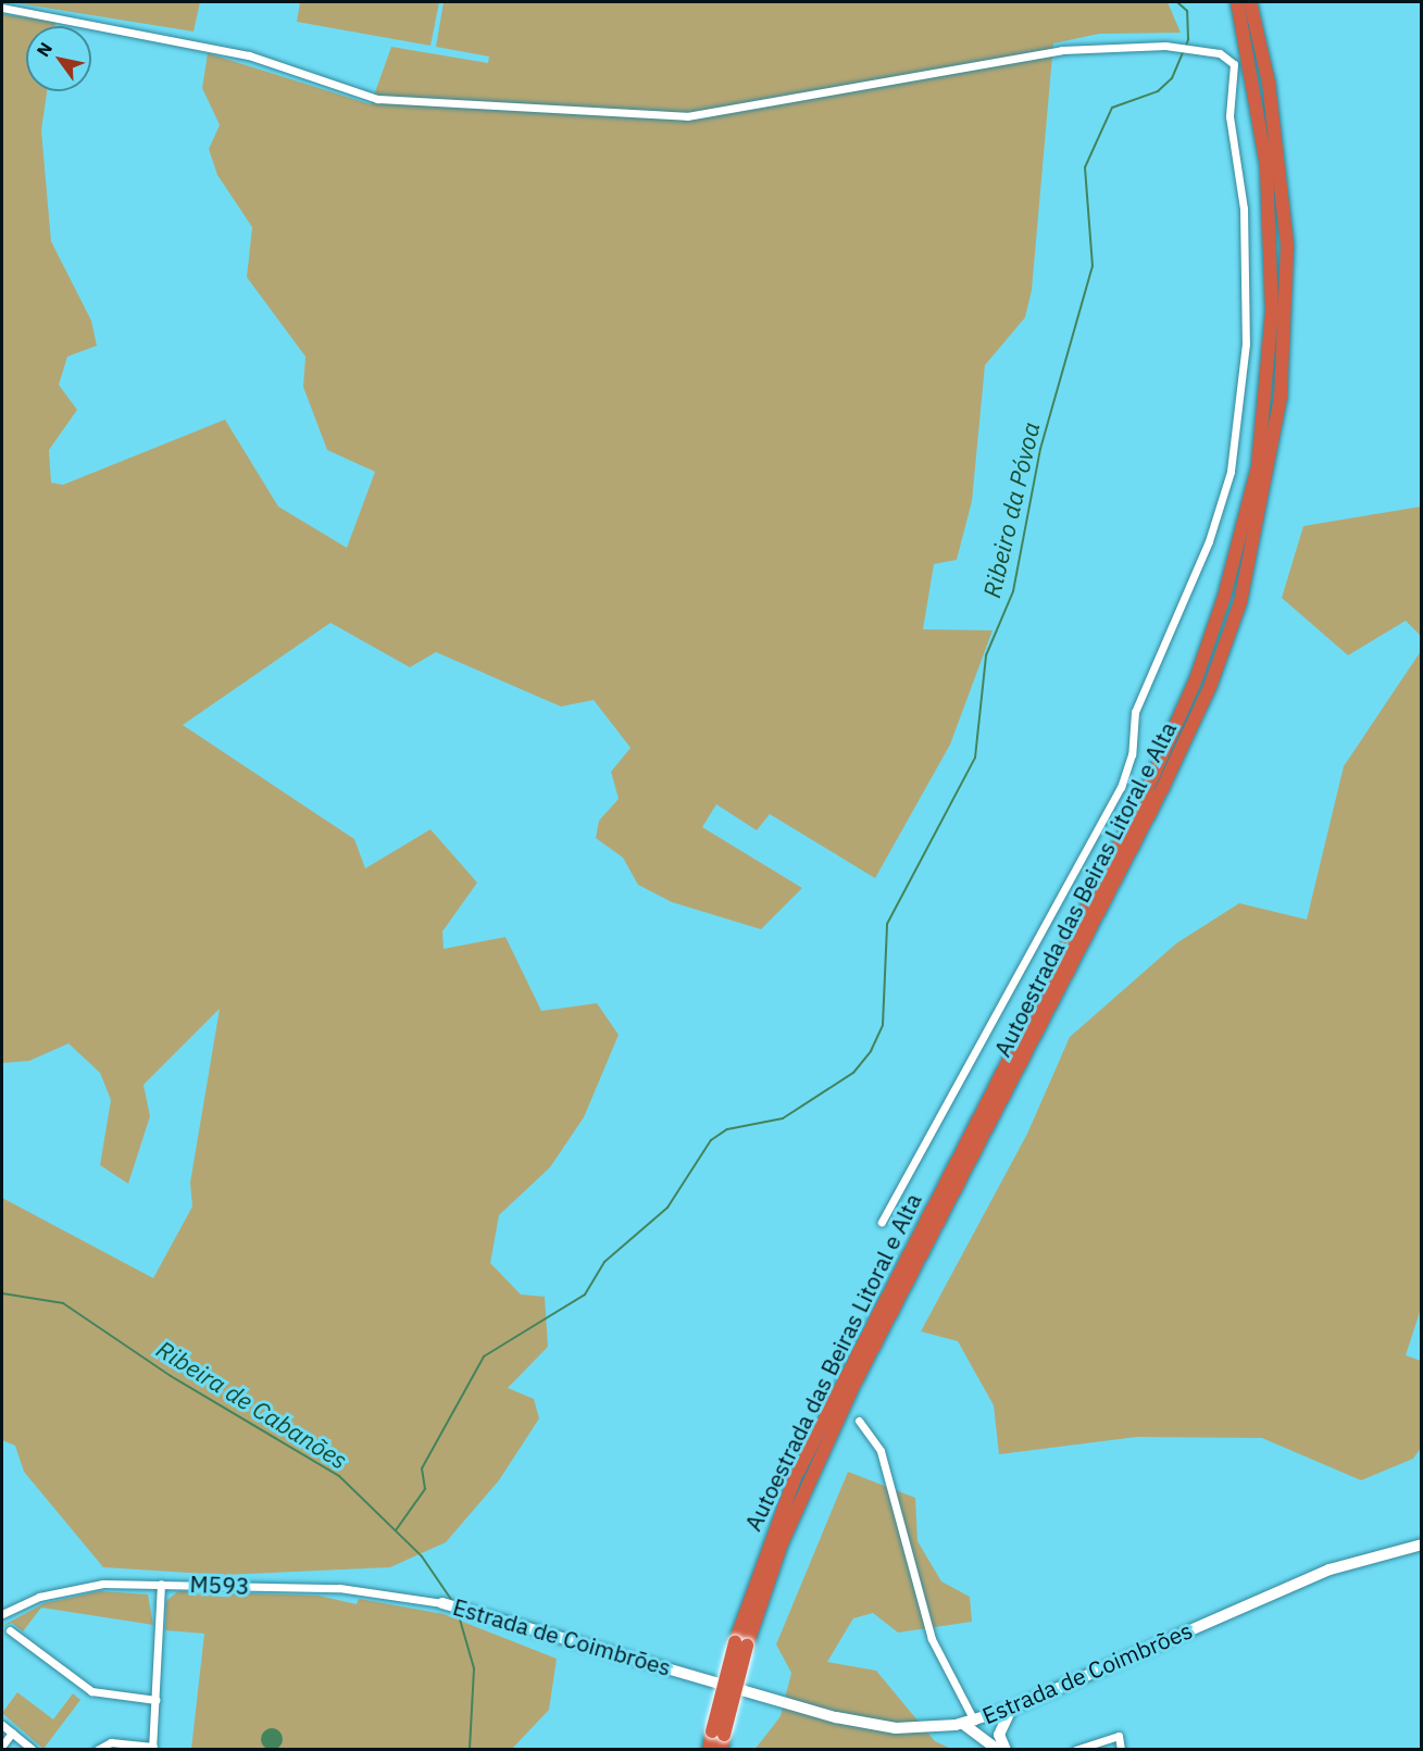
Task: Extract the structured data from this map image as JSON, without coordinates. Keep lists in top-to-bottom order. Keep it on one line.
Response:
{"streets":{"highway":["Autoestrada das Beiras Litoral e Alta"],"street":["M593","Estrada de Coimbrões"]},"crossings":[["M593","Estrada de Coimbrões"]],"water":["Ribeiro da Póvoa","Ribeira de Cabanões"],"north":"top left"}
